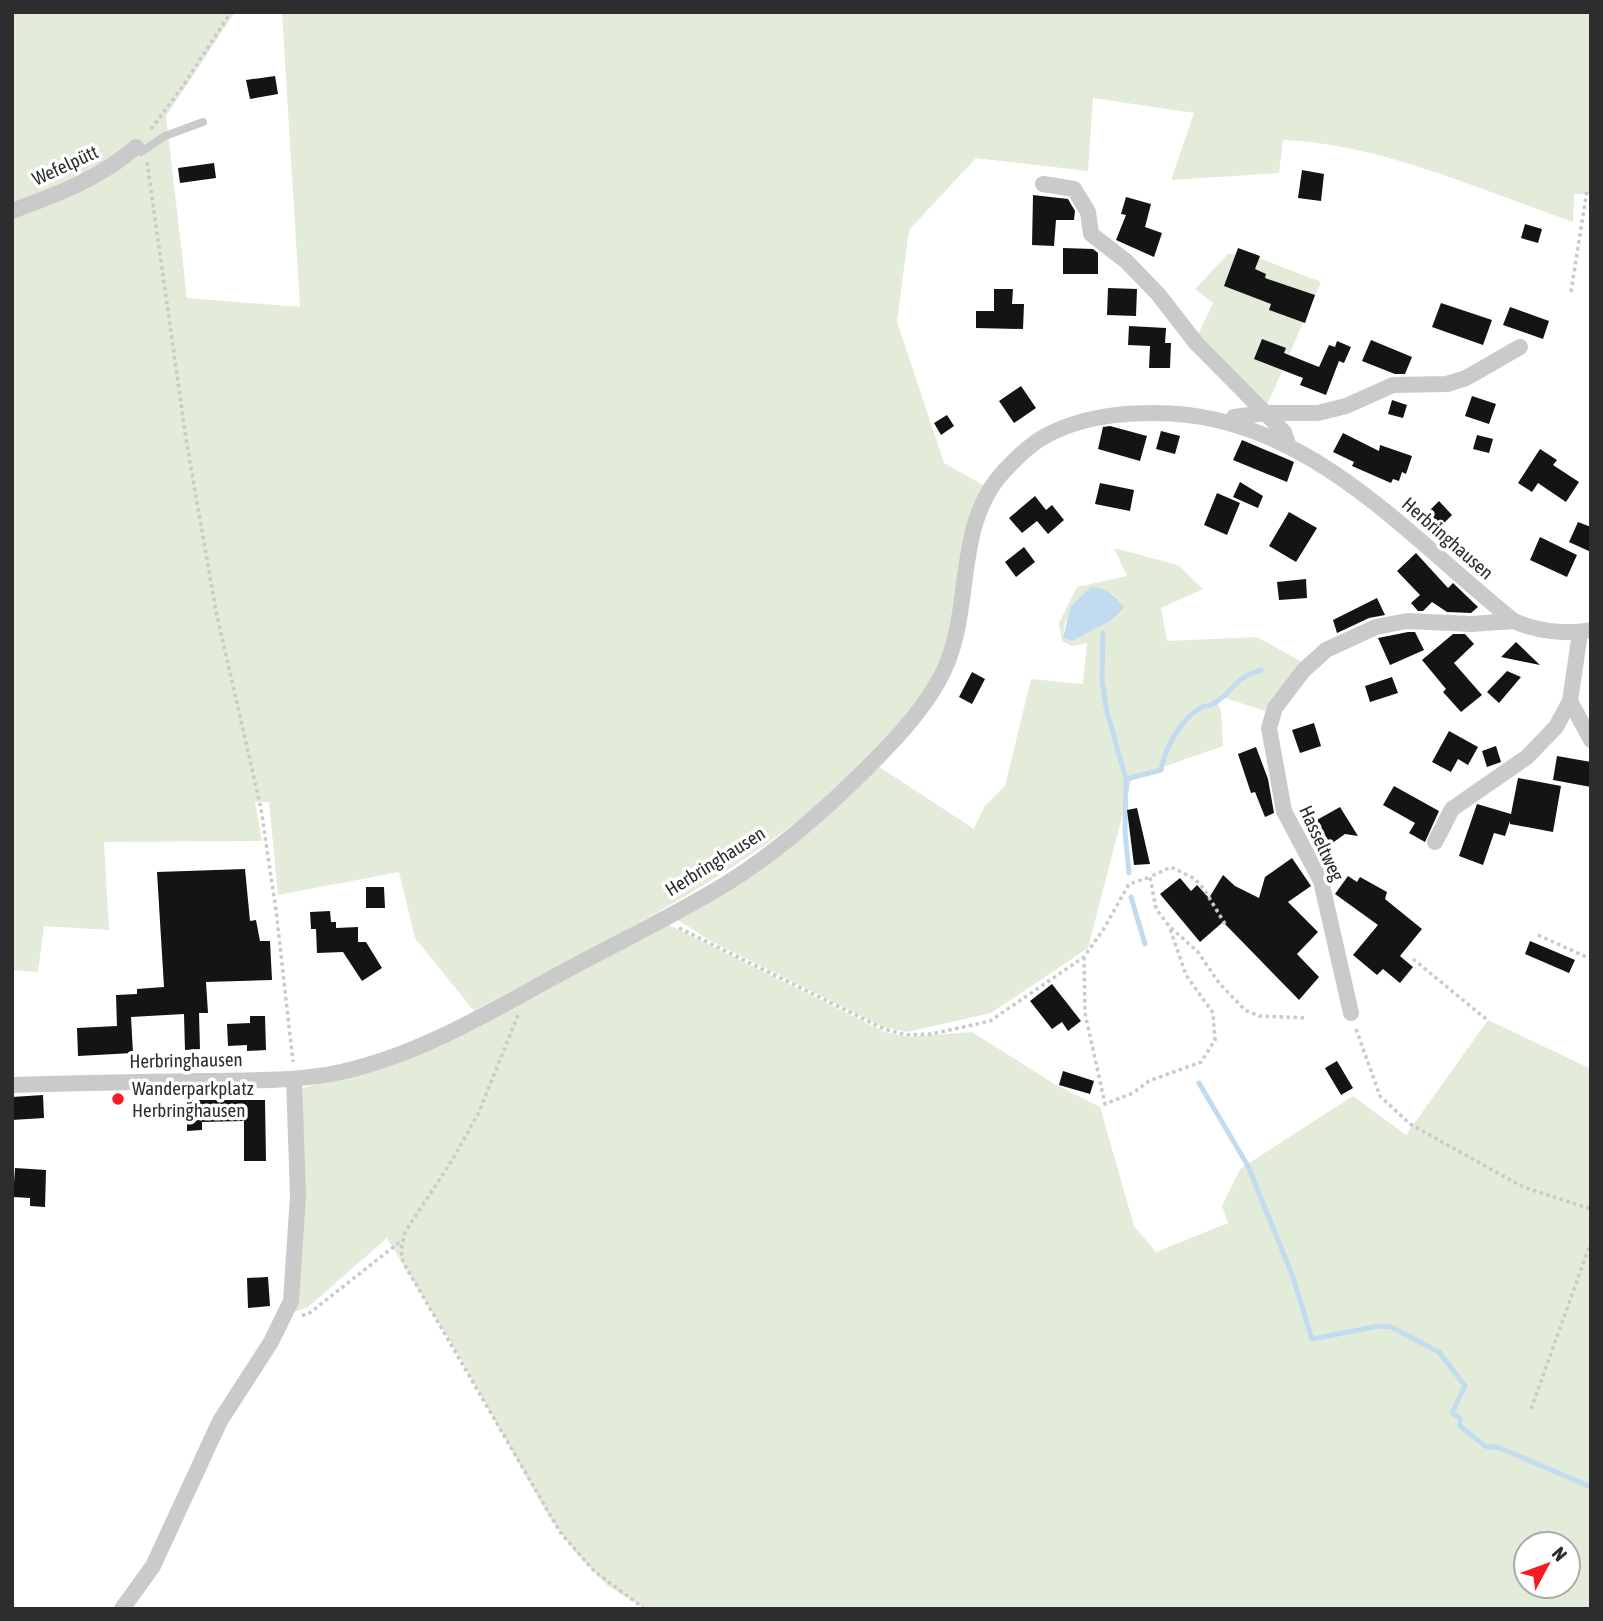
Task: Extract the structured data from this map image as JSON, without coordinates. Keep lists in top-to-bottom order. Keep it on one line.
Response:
{"streets":{"street":["Wefelpütt","Herbringhausen","Hasseltweg"]},"crossings":[["Herbringhausen","Hasseltweg"]],"places":["Wanderparkplatz Herbringhausen"],"north":"top right"}
